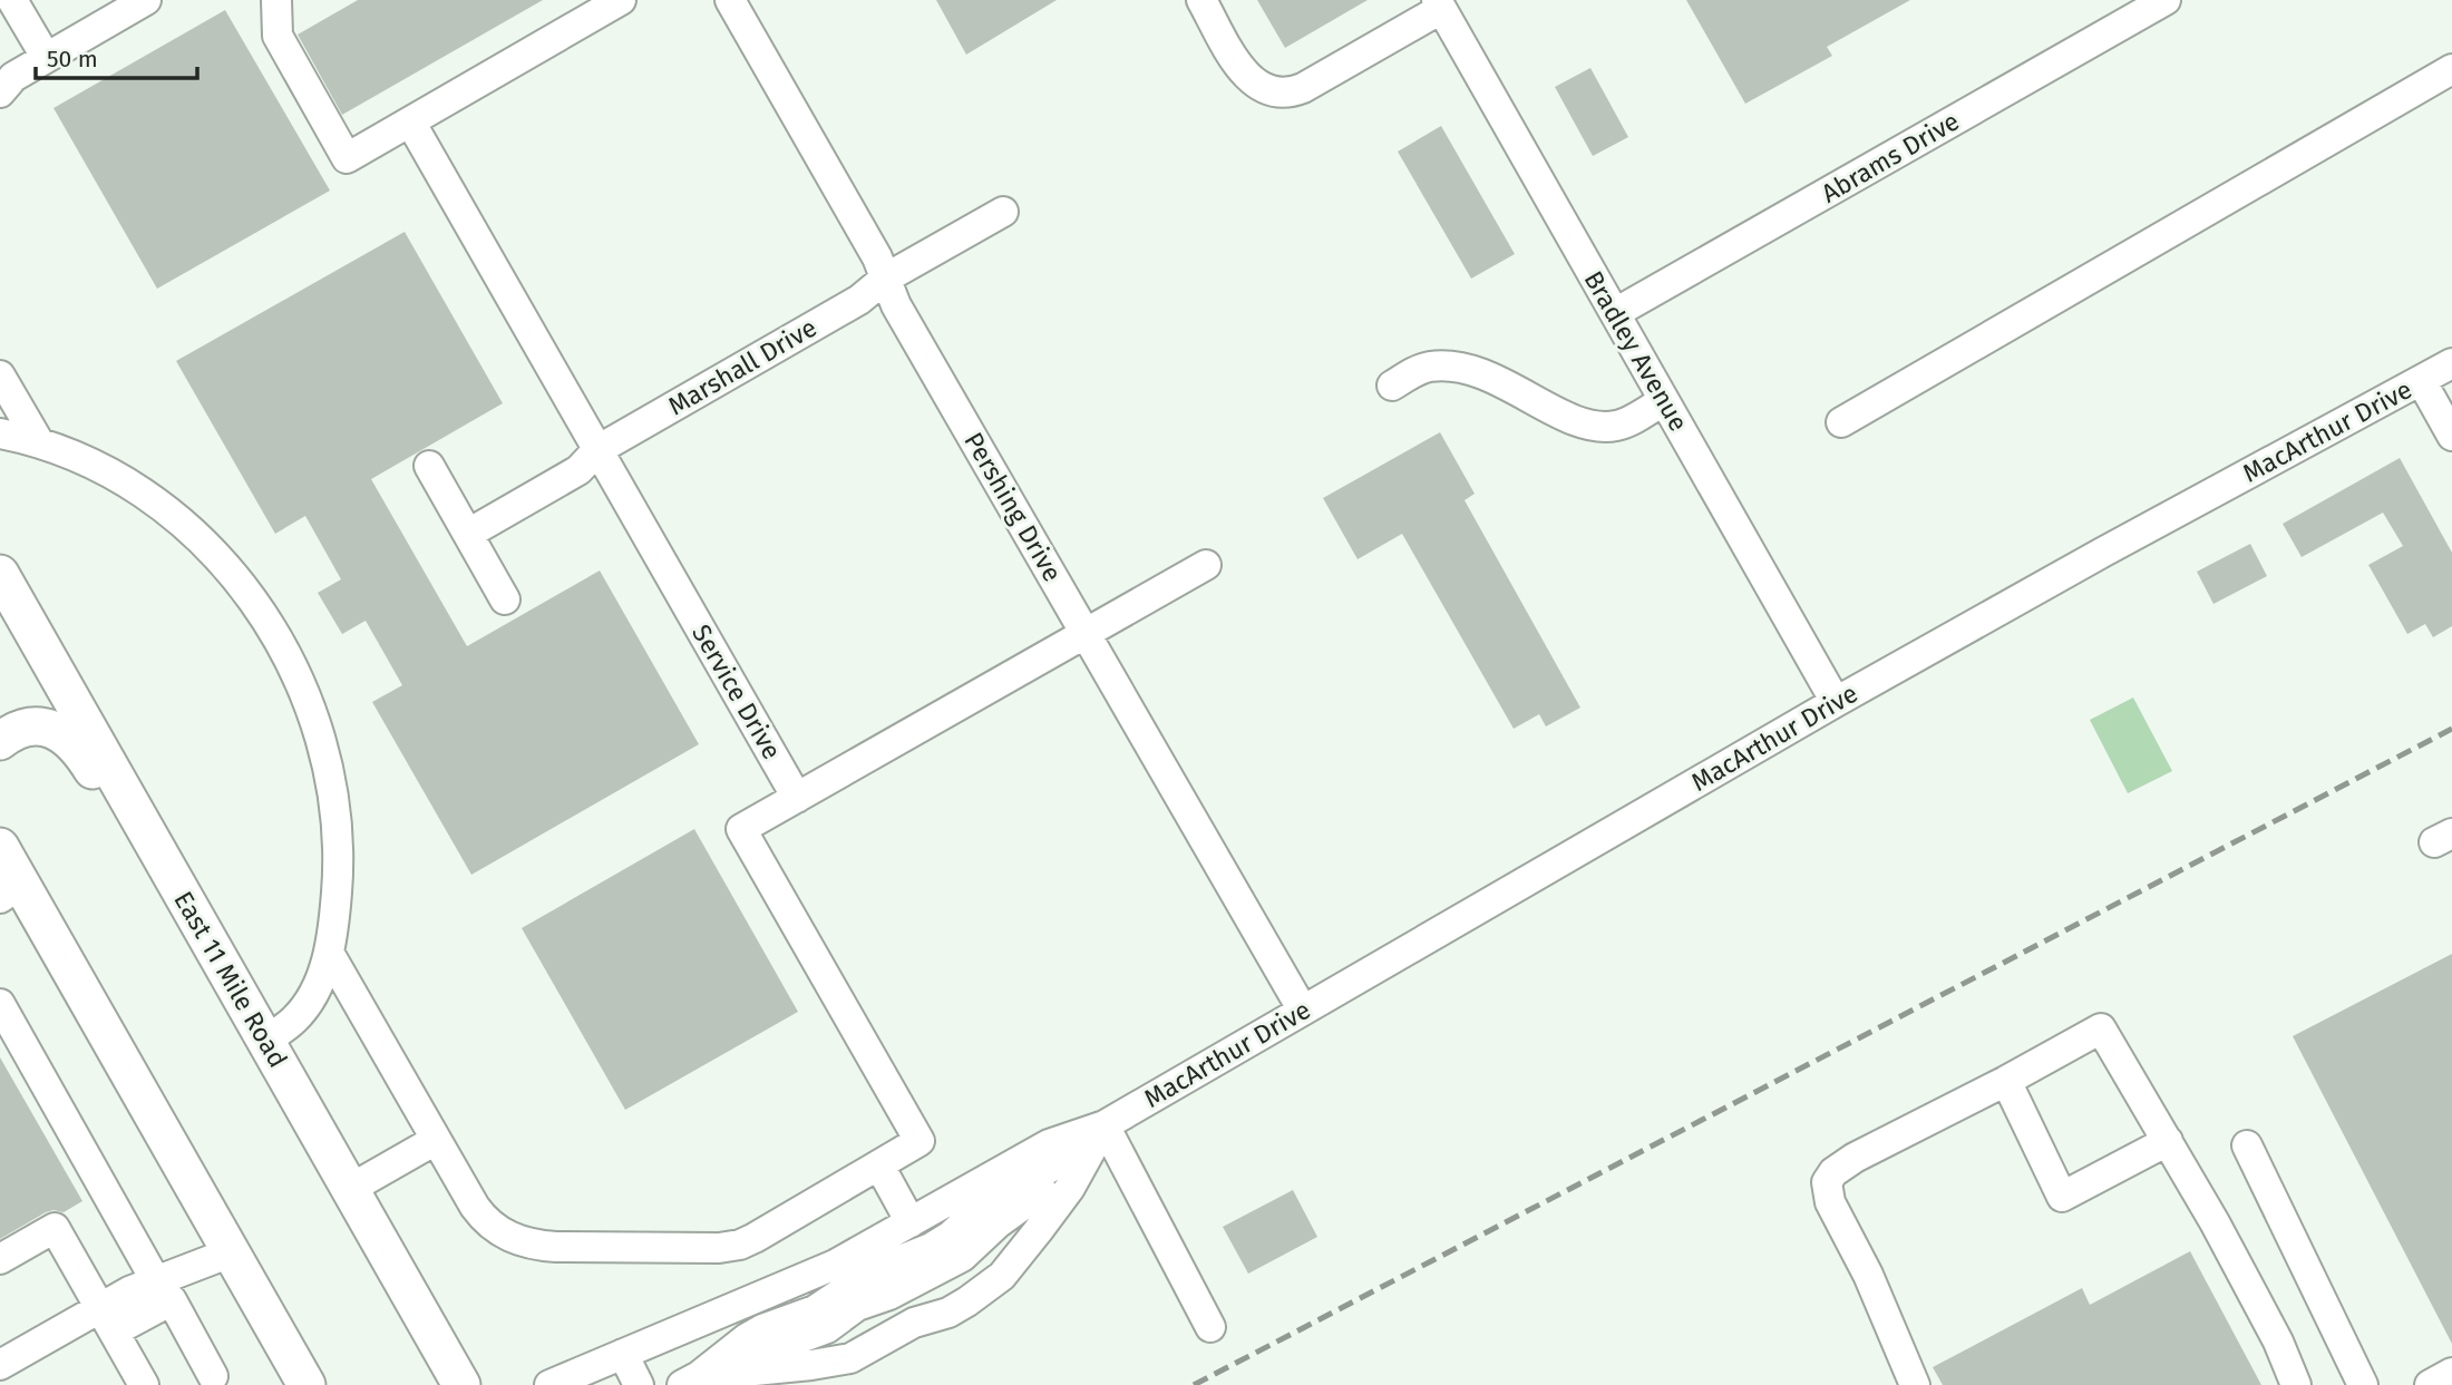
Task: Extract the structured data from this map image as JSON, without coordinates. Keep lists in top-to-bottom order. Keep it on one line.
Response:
{"streets":{"main road":["East 11 Mile Road"],"street":["Abrams Drive","Bradley Avenue","Marshall Drive","MacArthur Drive","Pershing Drive","Service Drive"]},"crossings":[["Abrams Drive","Bradley Avenue"],["Bradley Avenue","MacArthur Drive"],["Marshall Drive","Pershing Drive"],["Marshall Drive","Service Drive"],["MacArthur Drive","Pershing Drive"]],"scale_bar":"50 m"}
